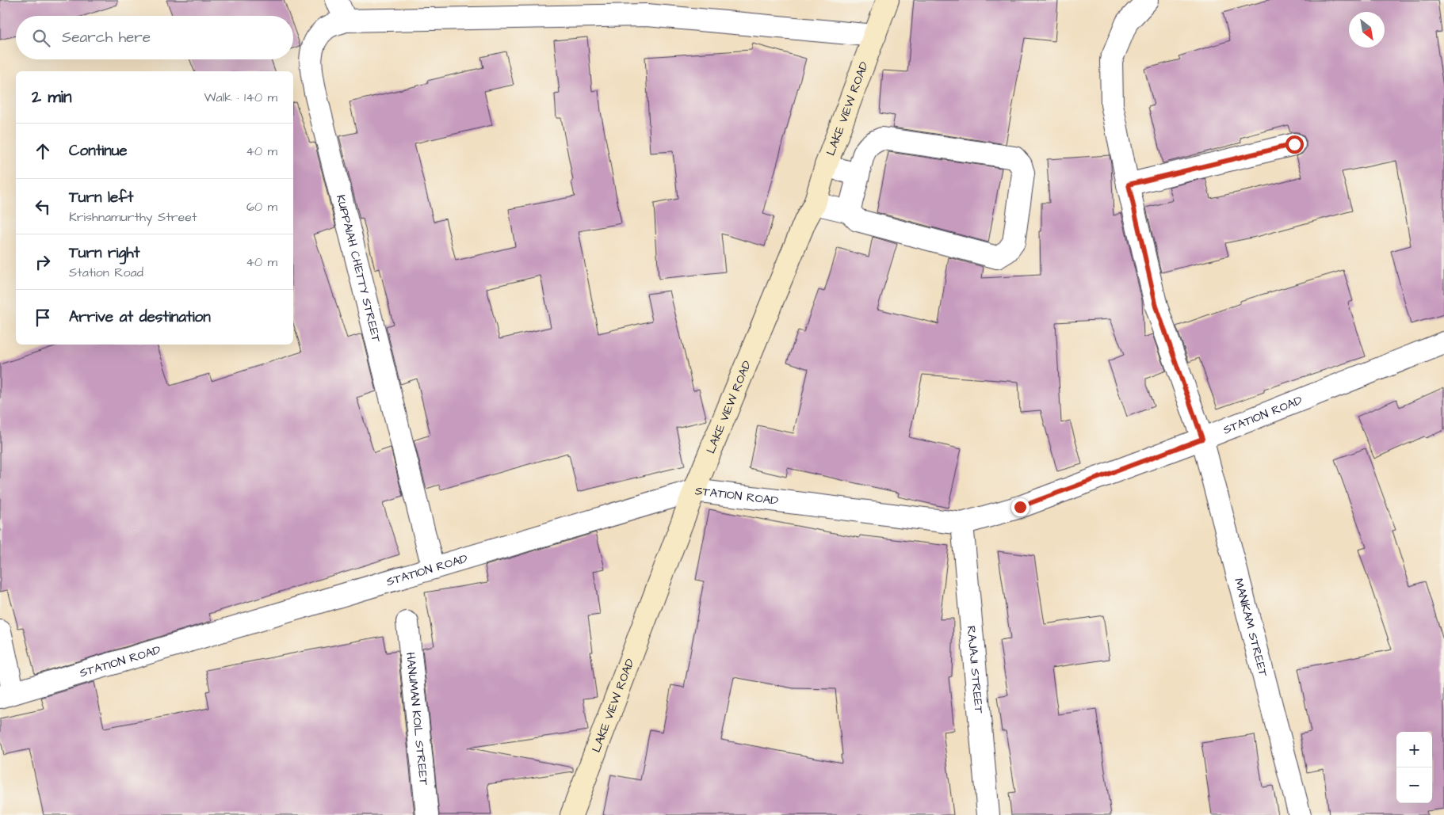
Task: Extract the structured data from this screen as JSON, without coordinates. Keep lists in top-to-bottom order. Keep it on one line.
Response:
{"streets":{"street":["LAKE VIEW ROAD","KUPPAIAH CHETTY STREET","STATION ROAD","MANIKAM STREET","RAJAJI STREET","HANUMAN KOIL STREET"]},"crossings":[["LAKE VIEW ROAD","KUPPAIAH CHETTY STREET"],["LAKE VIEW ROAD","STATION ROAD"],["STATION ROAD","MANIKAM STREET"],["STATION ROAD","RAJAJI STREET"]],"north":"bottom right","page":{"search":"Search here","heading":["2 min","Walk · 140 m"],"list":[["Continue","40 m"],["Turn left","Krishnamurthy Street","60 m"],["Turn right","Station Road","40 m"],"Arrive at destination"],"map_buttons":["+","−"]}}
